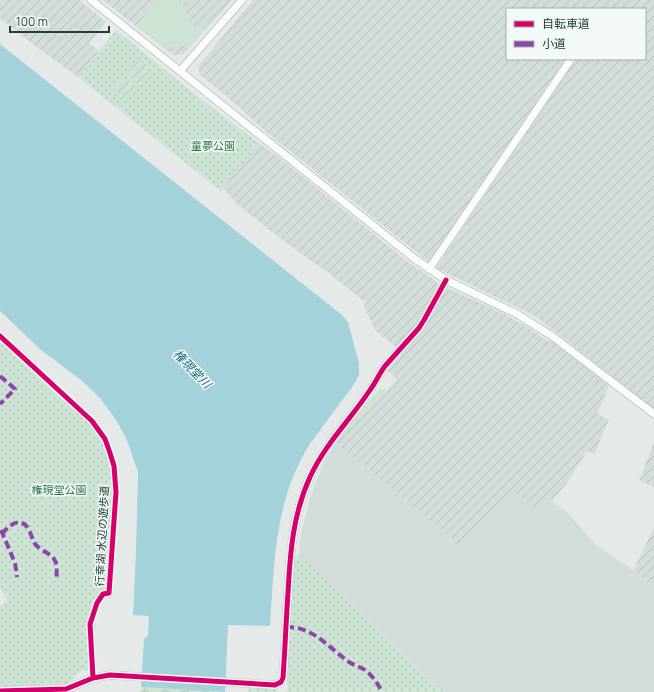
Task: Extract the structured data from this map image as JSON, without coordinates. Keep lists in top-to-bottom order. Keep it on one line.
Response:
{"streets":{"cycle path":["行幸湖 水辺の遊歩道"]},"water":["権現堂川"],"parks":["童夢公園","権現堂公園"],"legend":["自転車道","小道"],"scale_bar":"100 m"}
